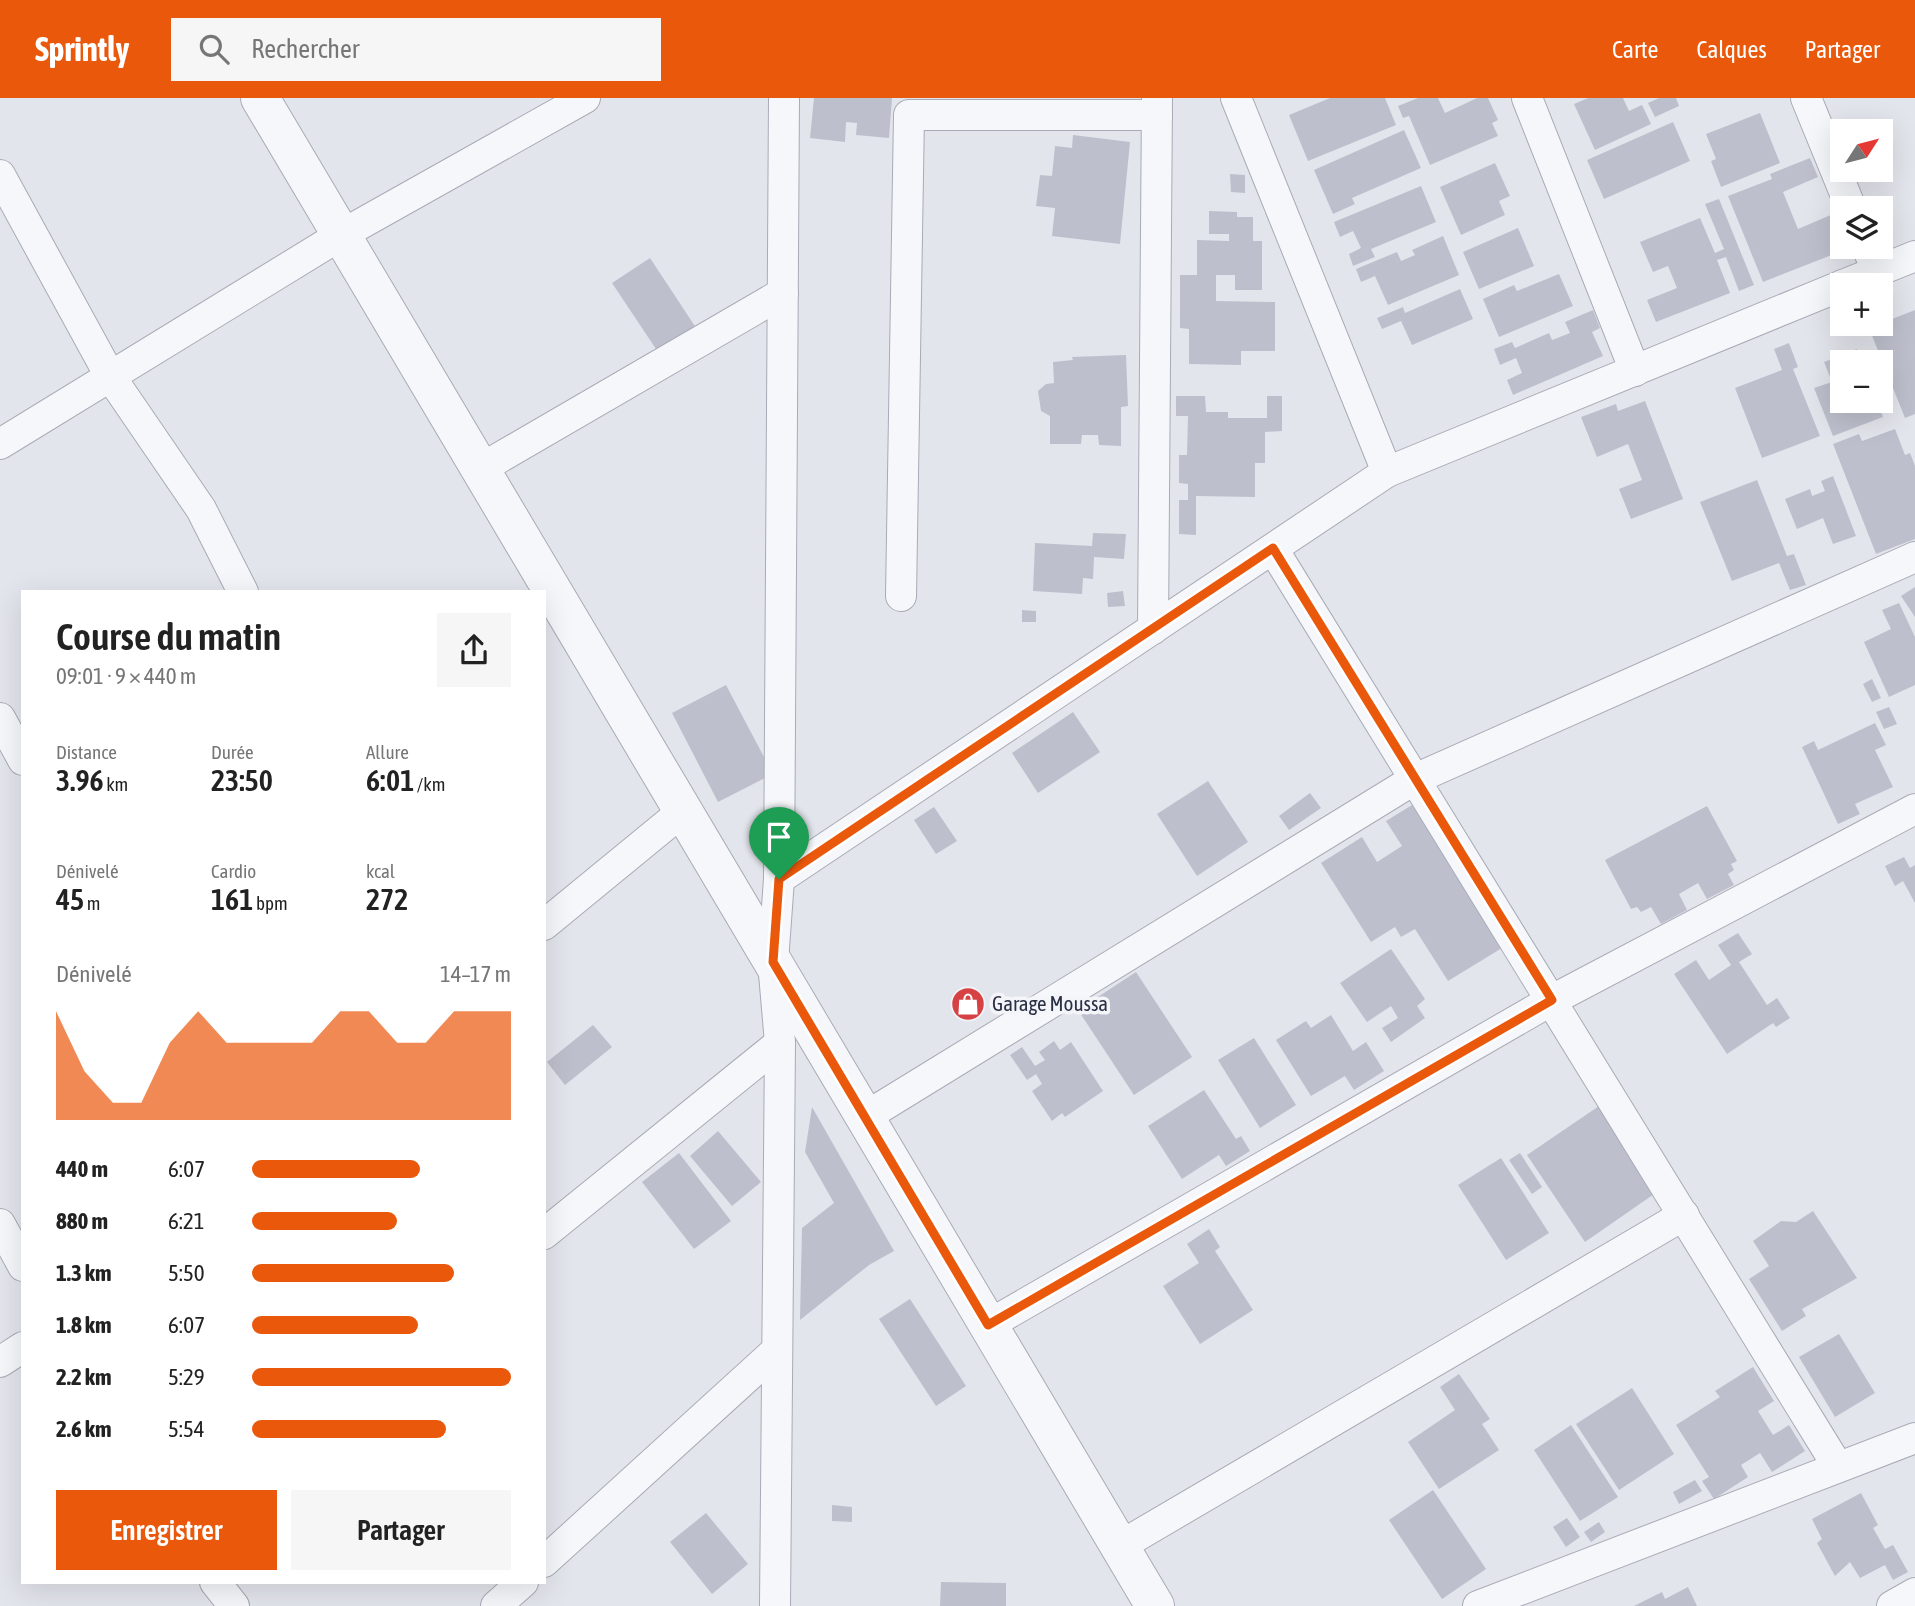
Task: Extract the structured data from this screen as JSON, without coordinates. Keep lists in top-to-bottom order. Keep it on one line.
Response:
{"places":{"shop":["Garage Moussa"]},"north":"top right","page":{"header":"Sprintly","search":"Rechercher","nav":["Carte","Calques","Partager"],"map_buttons":["+","−"],"heading":["Course du matin","09:01 · 9 × 440 m"],"stats":[["Distance","3.96 km"],["Durée","23:50"],["Allure","6:01 /km"],["Dénivelé","45 m"],["Cardio","161 bpm"],["kcal","272"]],"chart":["Dénivelé","14–17 m"],"list":[{"name":"440 m","note":"6:07"},{"name":"880 m","note":"6:21"},{"name":"1.3 km","note":"5:50"},{"name":"1.8 km","note":"6:07"},{"name":"2.2 km","note":"5:29"},{"name":"2.6 km","note":"5:54"}],"buttons":["Enregistrer","Partager"]}}
